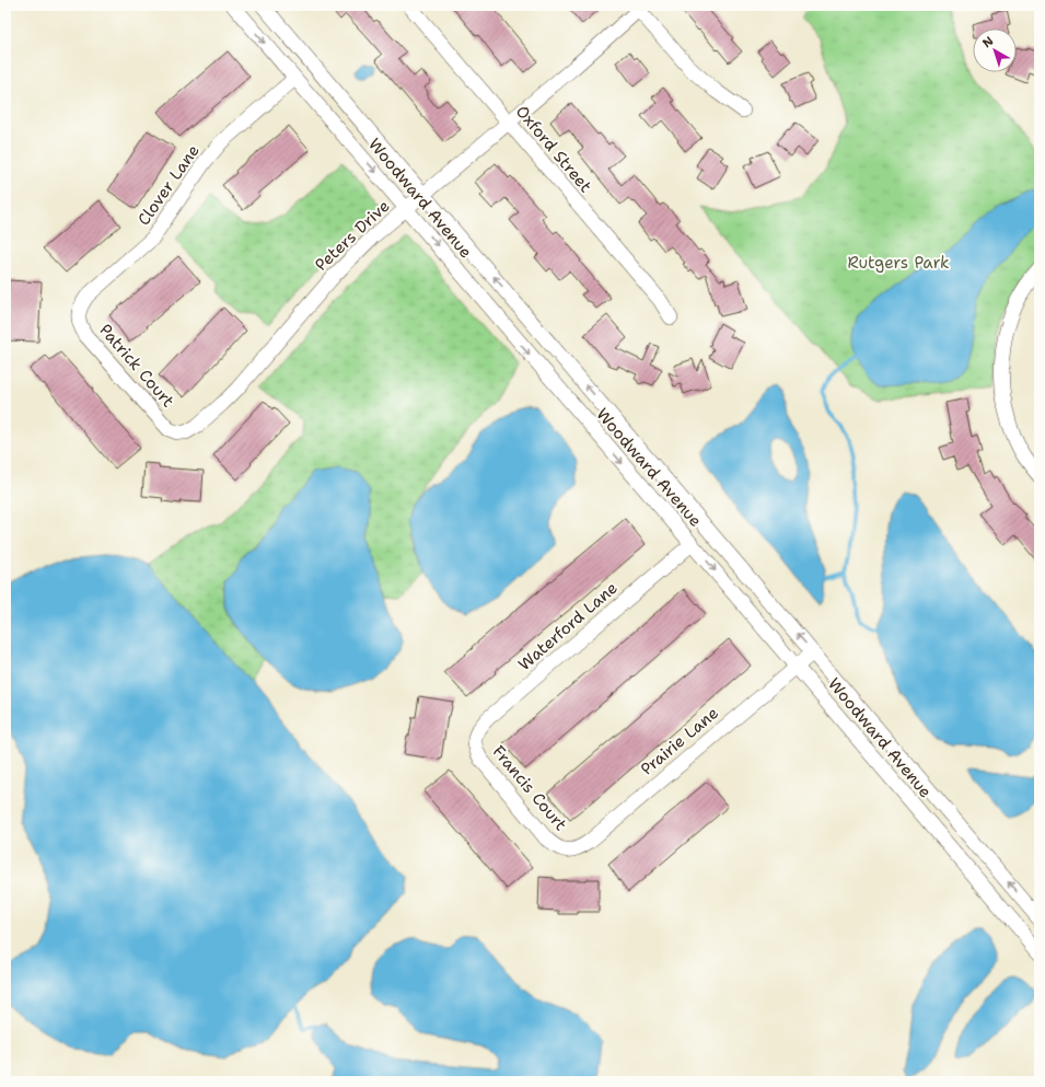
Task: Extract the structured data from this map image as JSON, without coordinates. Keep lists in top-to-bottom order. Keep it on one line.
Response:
{"streets":{"street":["Oxford Street","Clover Lane","Woodward Avenue","Peters Drive","Patrick Court","Waterford Lane","Prairie Lane","Francis Court"]},"crossings":[["Oxford Street","Peters Drive"],["Clover Lane","Woodward Avenue"],["Clover Lane","Patrick Court"],["Woodward Avenue","Peters Drive"],["Woodward Avenue","Waterford Lane"],["Woodward Avenue","Prairie Lane"],["Peters Drive","Patrick Court"],["Waterford Lane","Francis Court"],["Prairie Lane","Francis Court"]],"parks":["Rutgers Park"],"north":"top left"}
